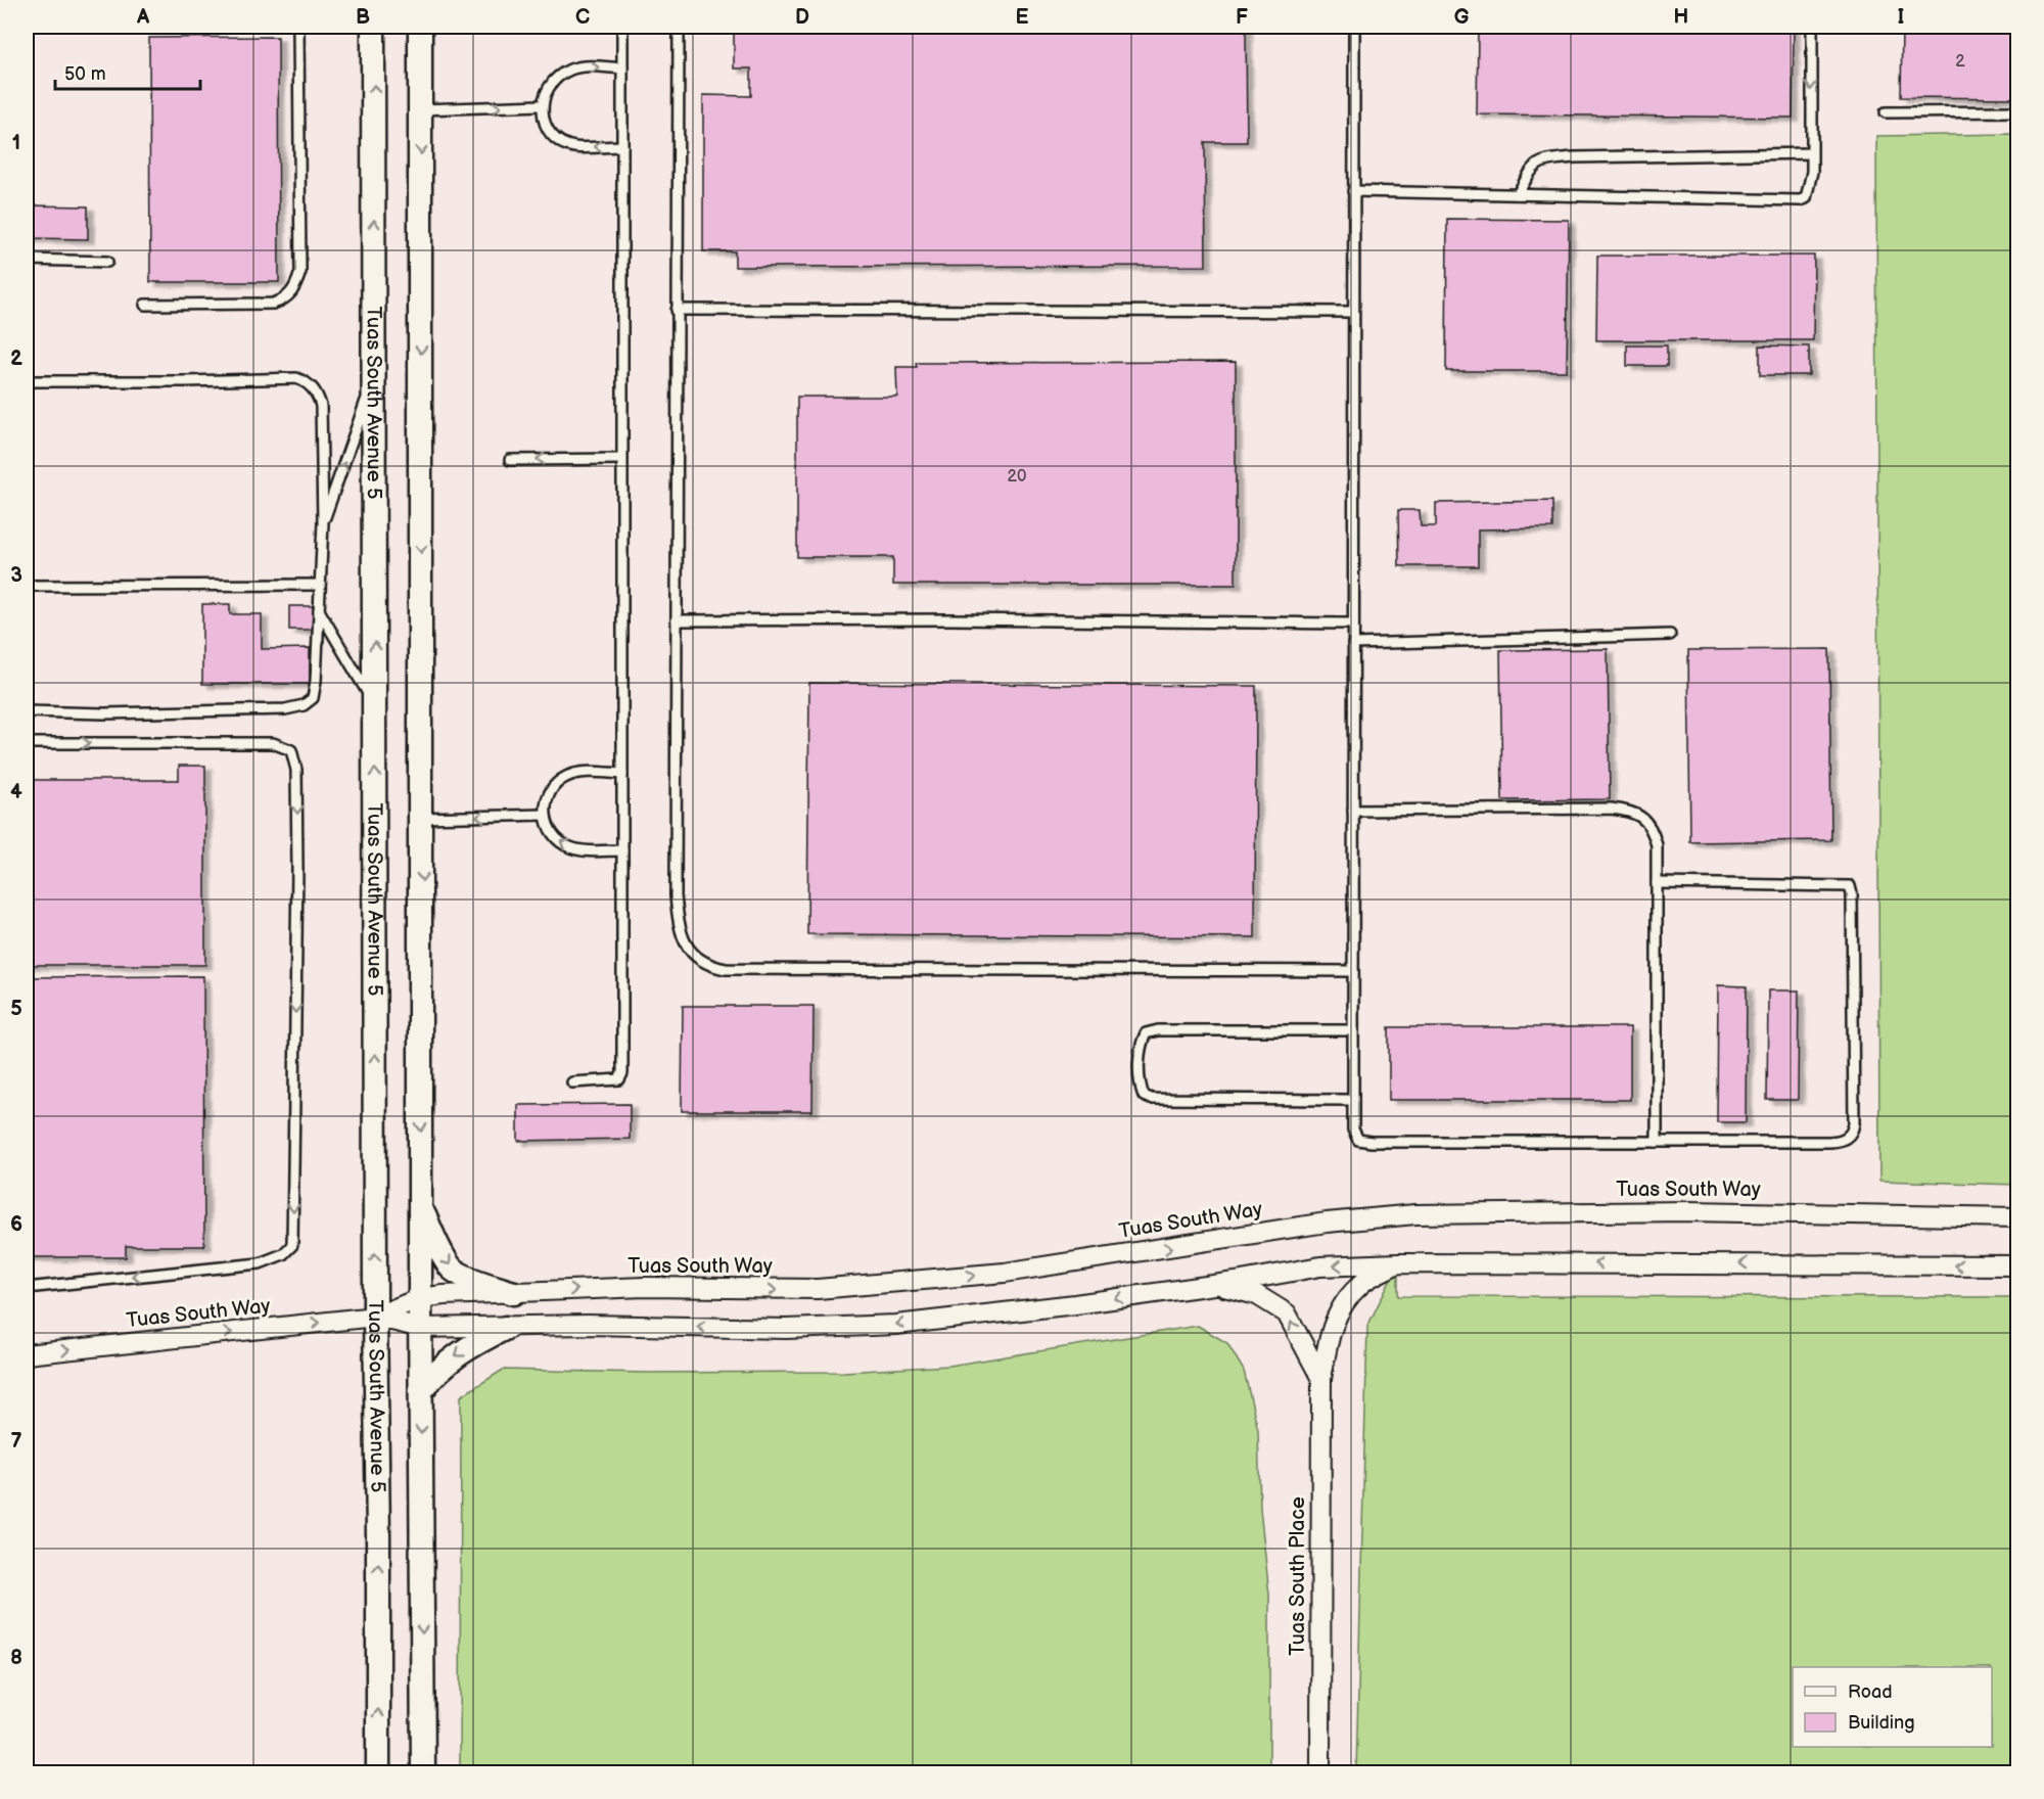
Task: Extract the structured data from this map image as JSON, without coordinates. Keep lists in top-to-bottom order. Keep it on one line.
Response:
{"streets":{"street":["Tuas South Avenue 5","Tuas South Way","Tuas South Place"]},"crossings":[["Tuas South Avenue 5","Tuas South Way"],["Tuas South Way","Tuas South Place"]],"house_numbers":["2","20"],"legend":["Road","Building"],"scale_bar":"50 m","grid":{"columns":["A","B","C","D","E","F","G","H","I"],"rows":["1","2","3","4","5","6","7","8"]}}
